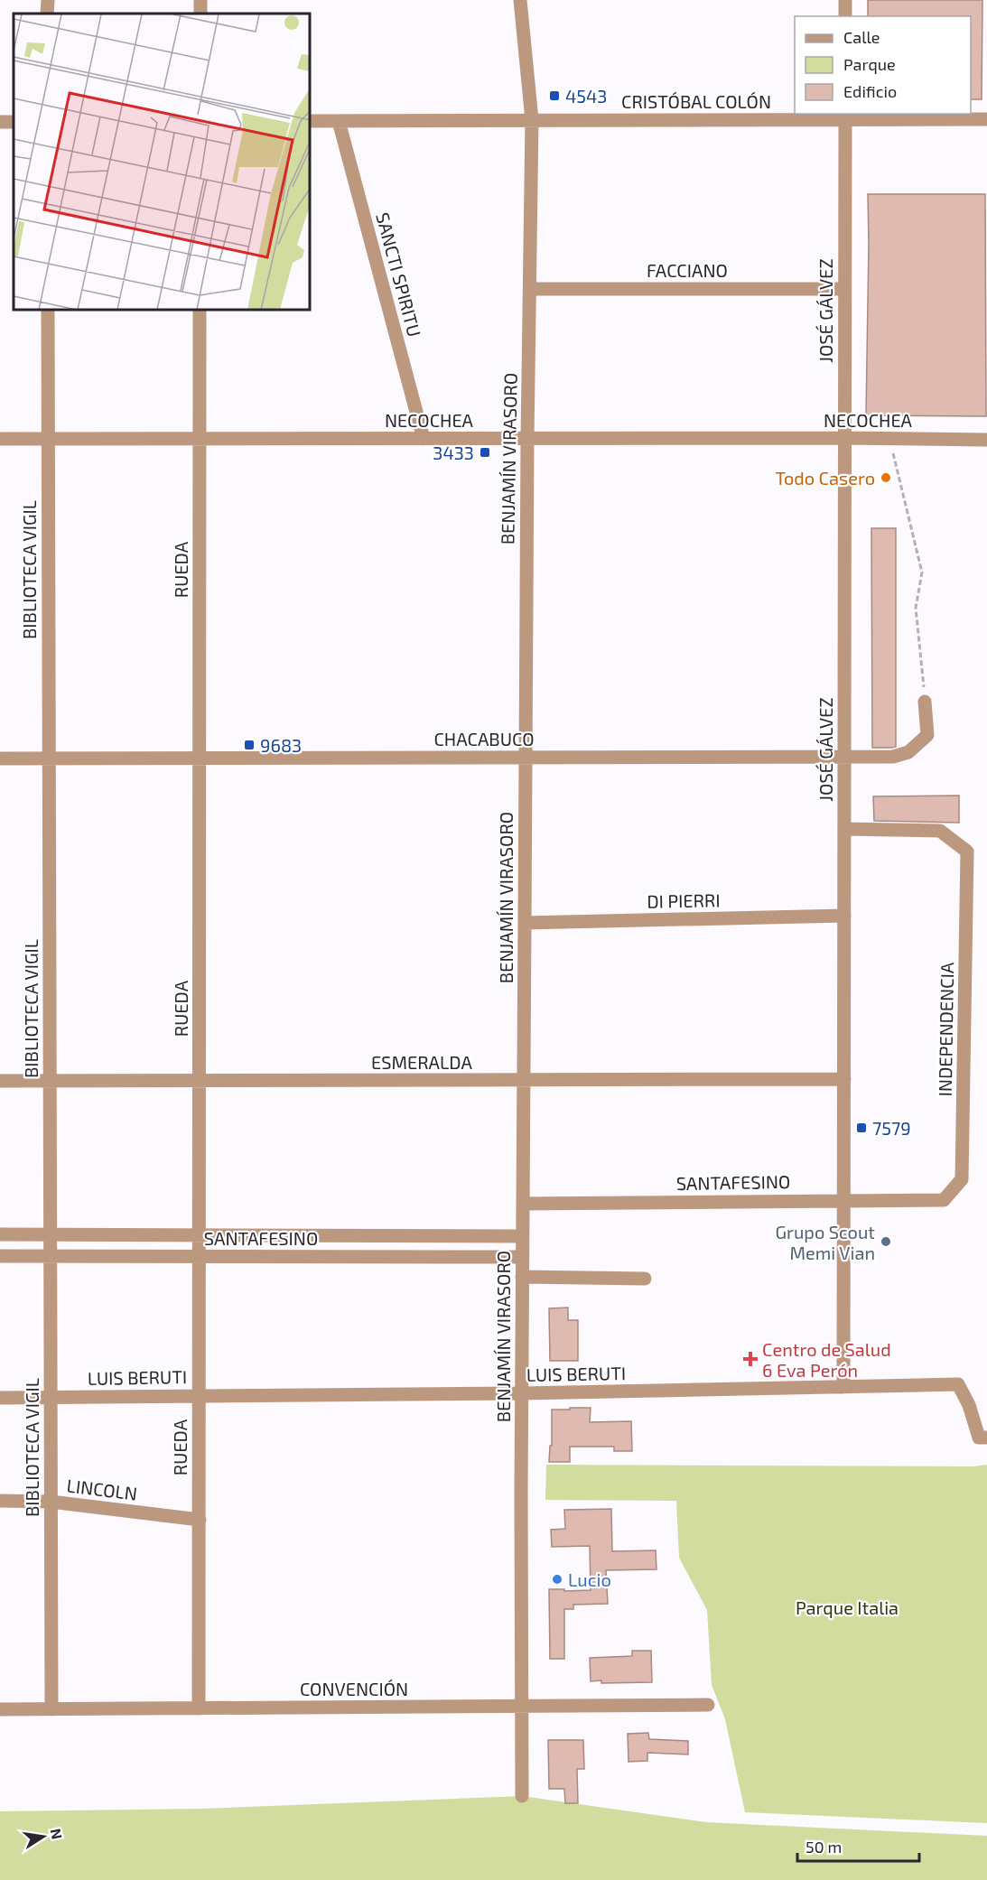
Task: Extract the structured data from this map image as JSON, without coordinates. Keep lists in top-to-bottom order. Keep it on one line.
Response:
{"streets":{"street":["CRISTÓBAL COLÓN","FACCIANO","SANCTI SPIRITU","JOSÉ GÁLVEZ","NECOCHEA","BENJAMÍN VIRASORO","BIBLIOTECA VIGIL","RUEDA","CHACABUCO","DI PIERRI","INDEPENDENCIA","ESMERALDA","SANTAFESINO","LUIS BERUTI","LINCOLN","CONVENCIÓN"]},"crossings":[["CRISTÓBAL COLÓN","SANCTI SPIRITU"],["CRISTÓBAL COLÓN","JOSÉ GÁLVEZ"],["CRISTÓBAL COLÓN","BENJAMÍN VIRASORO"],["FACCIANO","JOSÉ GÁLVEZ"],["FACCIANO","BENJAMÍN VIRASORO"],["SANCTI SPIRITU","NECOCHEA"],["JOSÉ GÁLVEZ","NECOCHEA"],["JOSÉ GÁLVEZ","CHACABUCO"],["JOSÉ GÁLVEZ","DI PIERRI"],["JOSÉ GÁLVEZ","INDEPENDENCIA"],["JOSÉ GÁLVEZ","ESMERALDA"],["JOSÉ GÁLVEZ","SANTAFESINO"],["JOSÉ GÁLVEZ","LUIS BERUTI"],["NECOCHEA","BENJAMÍN VIRASORO"],["NECOCHEA","BIBLIOTECA VIGIL"],["NECOCHEA","RUEDA"],["BENJAMÍN VIRASORO","CHACABUCO"],["BENJAMÍN VIRASORO","DI PIERRI"],["BENJAMÍN VIRASORO","ESMERALDA"],["BENJAMÍN VIRASORO","SANTAFESINO"],["BENJAMÍN VIRASORO","LUIS BERUTI"],["BENJAMÍN VIRASORO","CONVENCIÓN"],["BIBLIOTECA VIGIL","CHACABUCO"],["BIBLIOTECA VIGIL","ESMERALDA"],["BIBLIOTECA VIGIL","SANTAFESINO"],["BIBLIOTECA VIGIL","LUIS BERUTI"],["BIBLIOTECA VIGIL","LINCOLN"],["BIBLIOTECA VIGIL","CONVENCIÓN"],["RUEDA","CHACABUCO"],["RUEDA","ESMERALDA"],["RUEDA","SANTAFESINO"],["RUEDA","LUIS BERUTI"],["RUEDA","LINCOLN"],["RUEDA","CONVENCIÓN"],["INDEPENDENCIA","SANTAFESINO"]],"parks":["Parque Italia"],"places":{"transit":["4543","3433","9683","7579"],"other":["Todo Casero","Grupo Scout Memi Vian","Lucio"],"health":["Centro de Salud 6 Eva Perón"]},"legend":["Calle","Parque","Edificio"],"scale_bar":"50 m","north":"right"}
